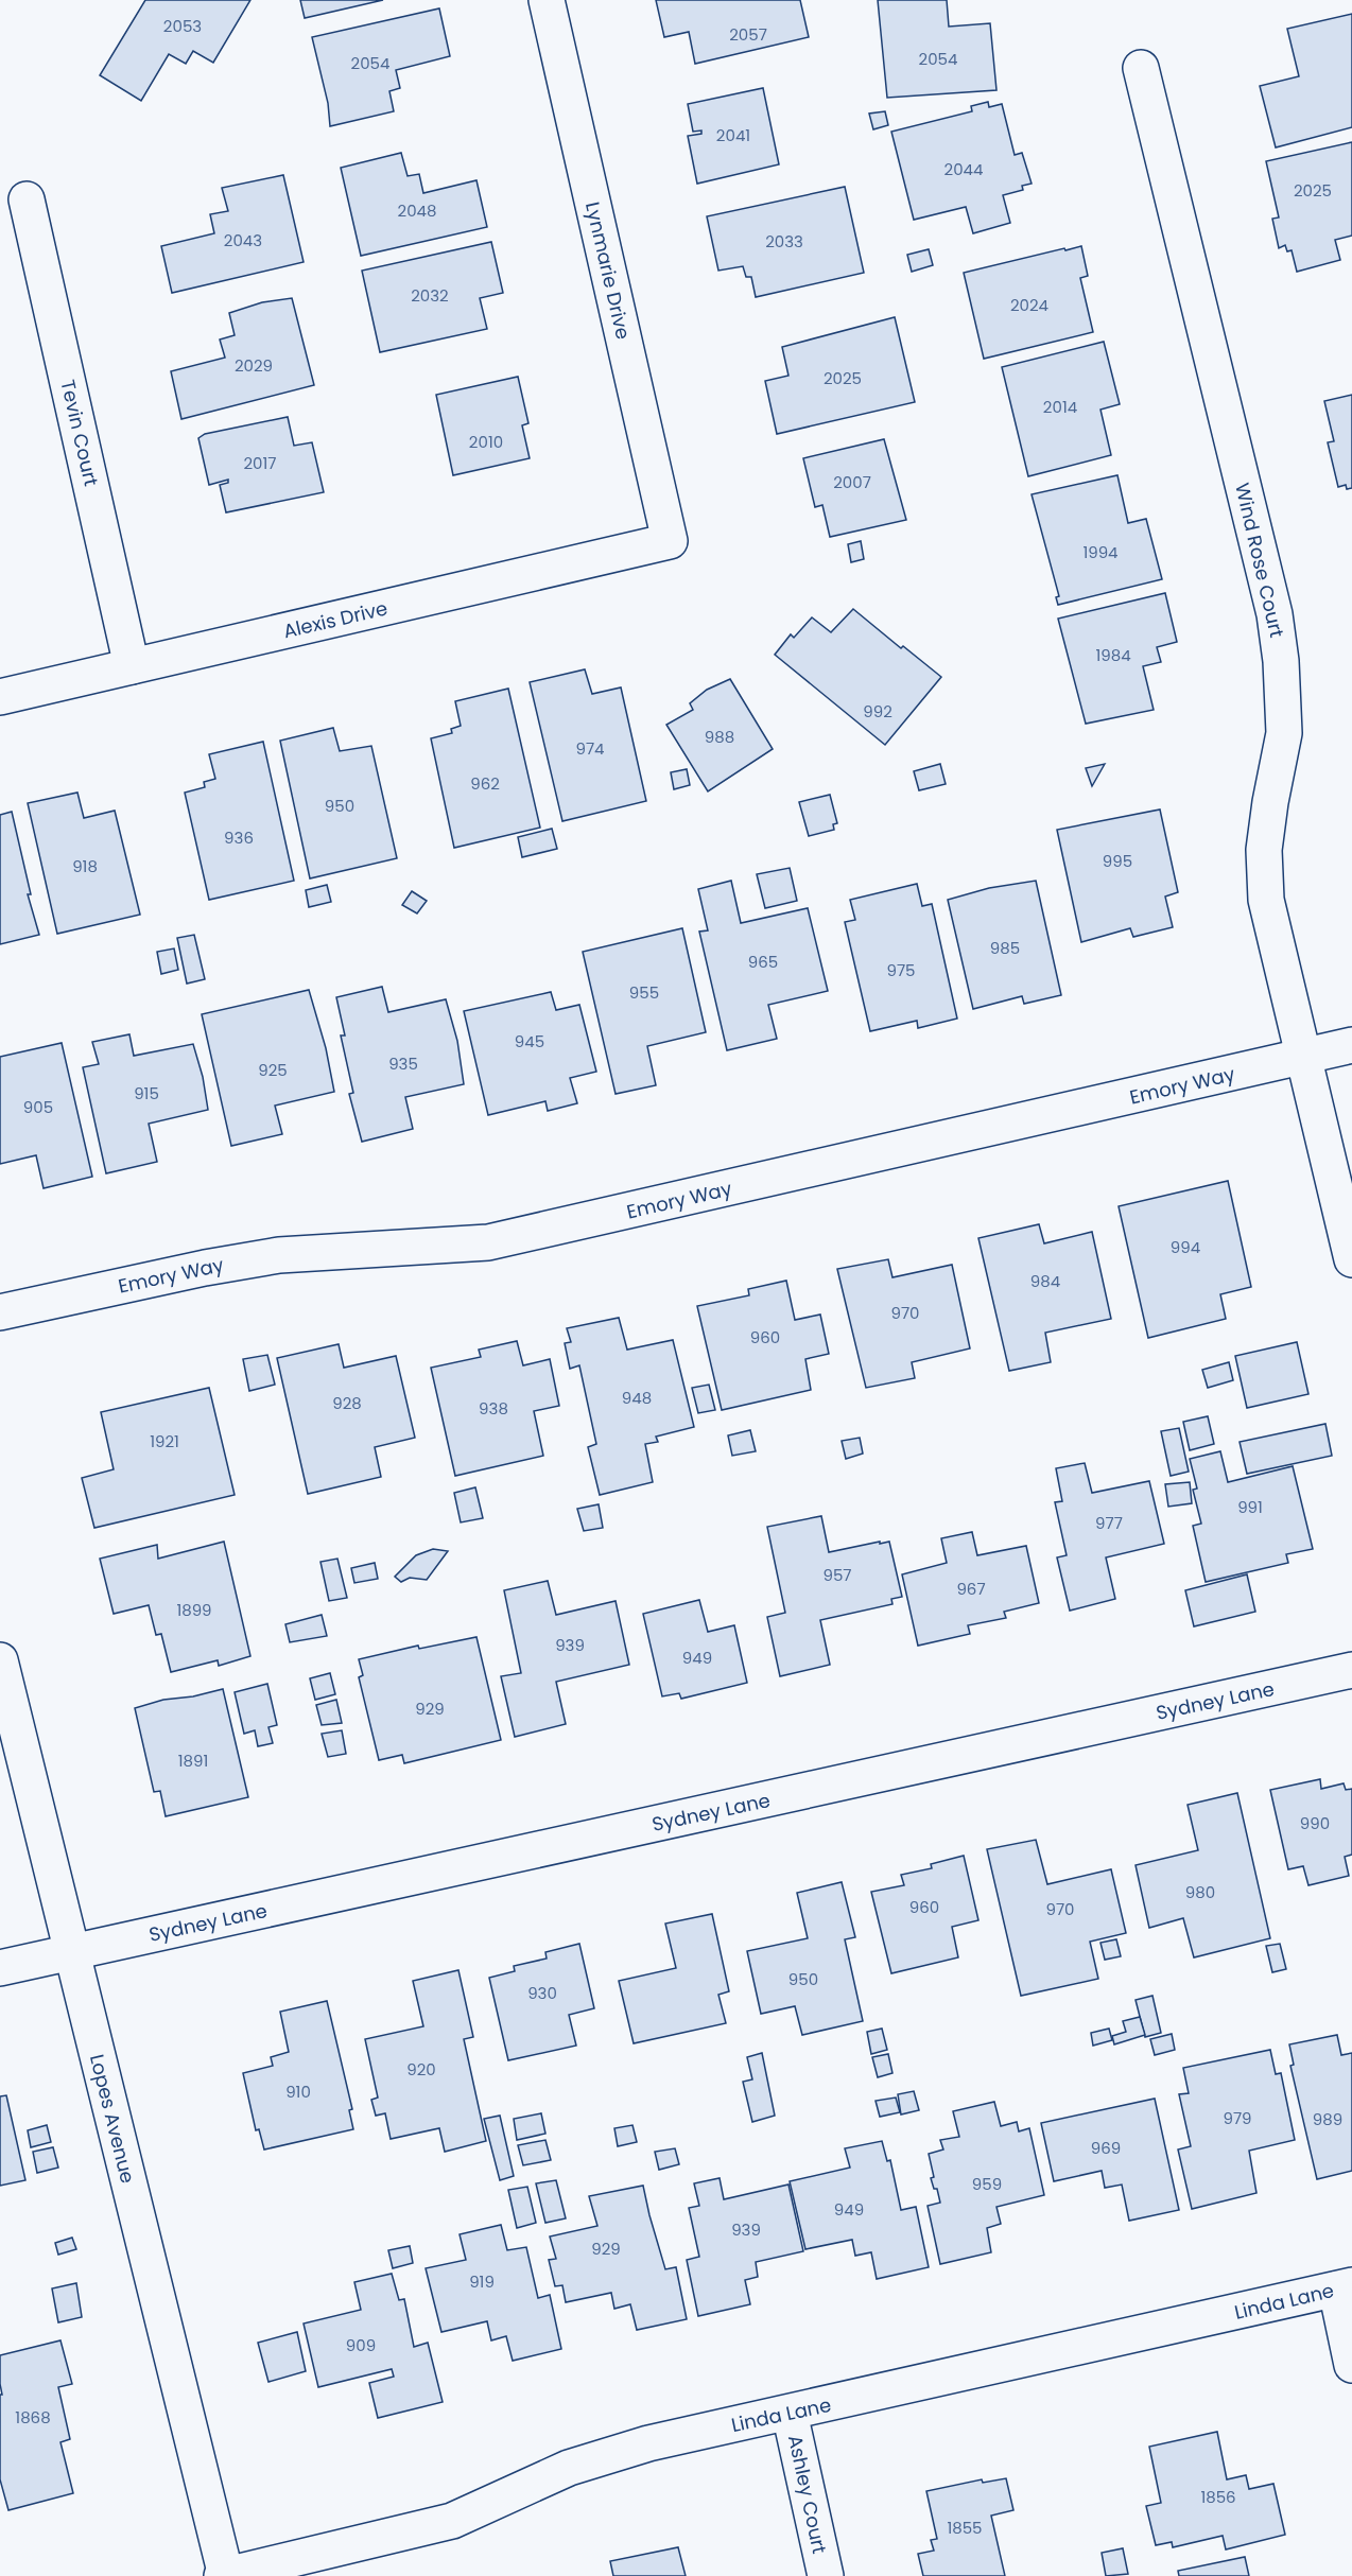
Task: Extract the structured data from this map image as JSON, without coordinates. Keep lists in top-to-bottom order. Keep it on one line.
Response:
{"streets":{"street":["Lynmarie Drive","Tevin Court","Wind Rose Court","Alexis Drive","Emory Way","Sydney Lane","Lopes Avenue","Linda Lane","Ashley Court"]},"crossings":[["Lynmarie Drive","Alexis Drive"],["Tevin Court","Alexis Drive"],["Wind Rose Court","Emory Way"],["Sydney Lane","Lopes Avenue"],["Lopes Avenue","Linda Lane"],["Linda Lane","Ashley Court"]],"house_numbers":["2053","2057","2054","2054","2041","2044","2025","2048","2043","2033","2032","2024","2029","2025","2014","2010","2017","2007","1994","1984","992","988","974","962","950","936","995","918","985","965","975","955","945","935","925","915","905","994","984","970","960","948","928","938","1921","991","977","957","967","1899","939","949","929","1891","990","980","960","970","950","930","920","910","979","989","969","959","949","939","929","919","909","1868","1856","1855"]}
